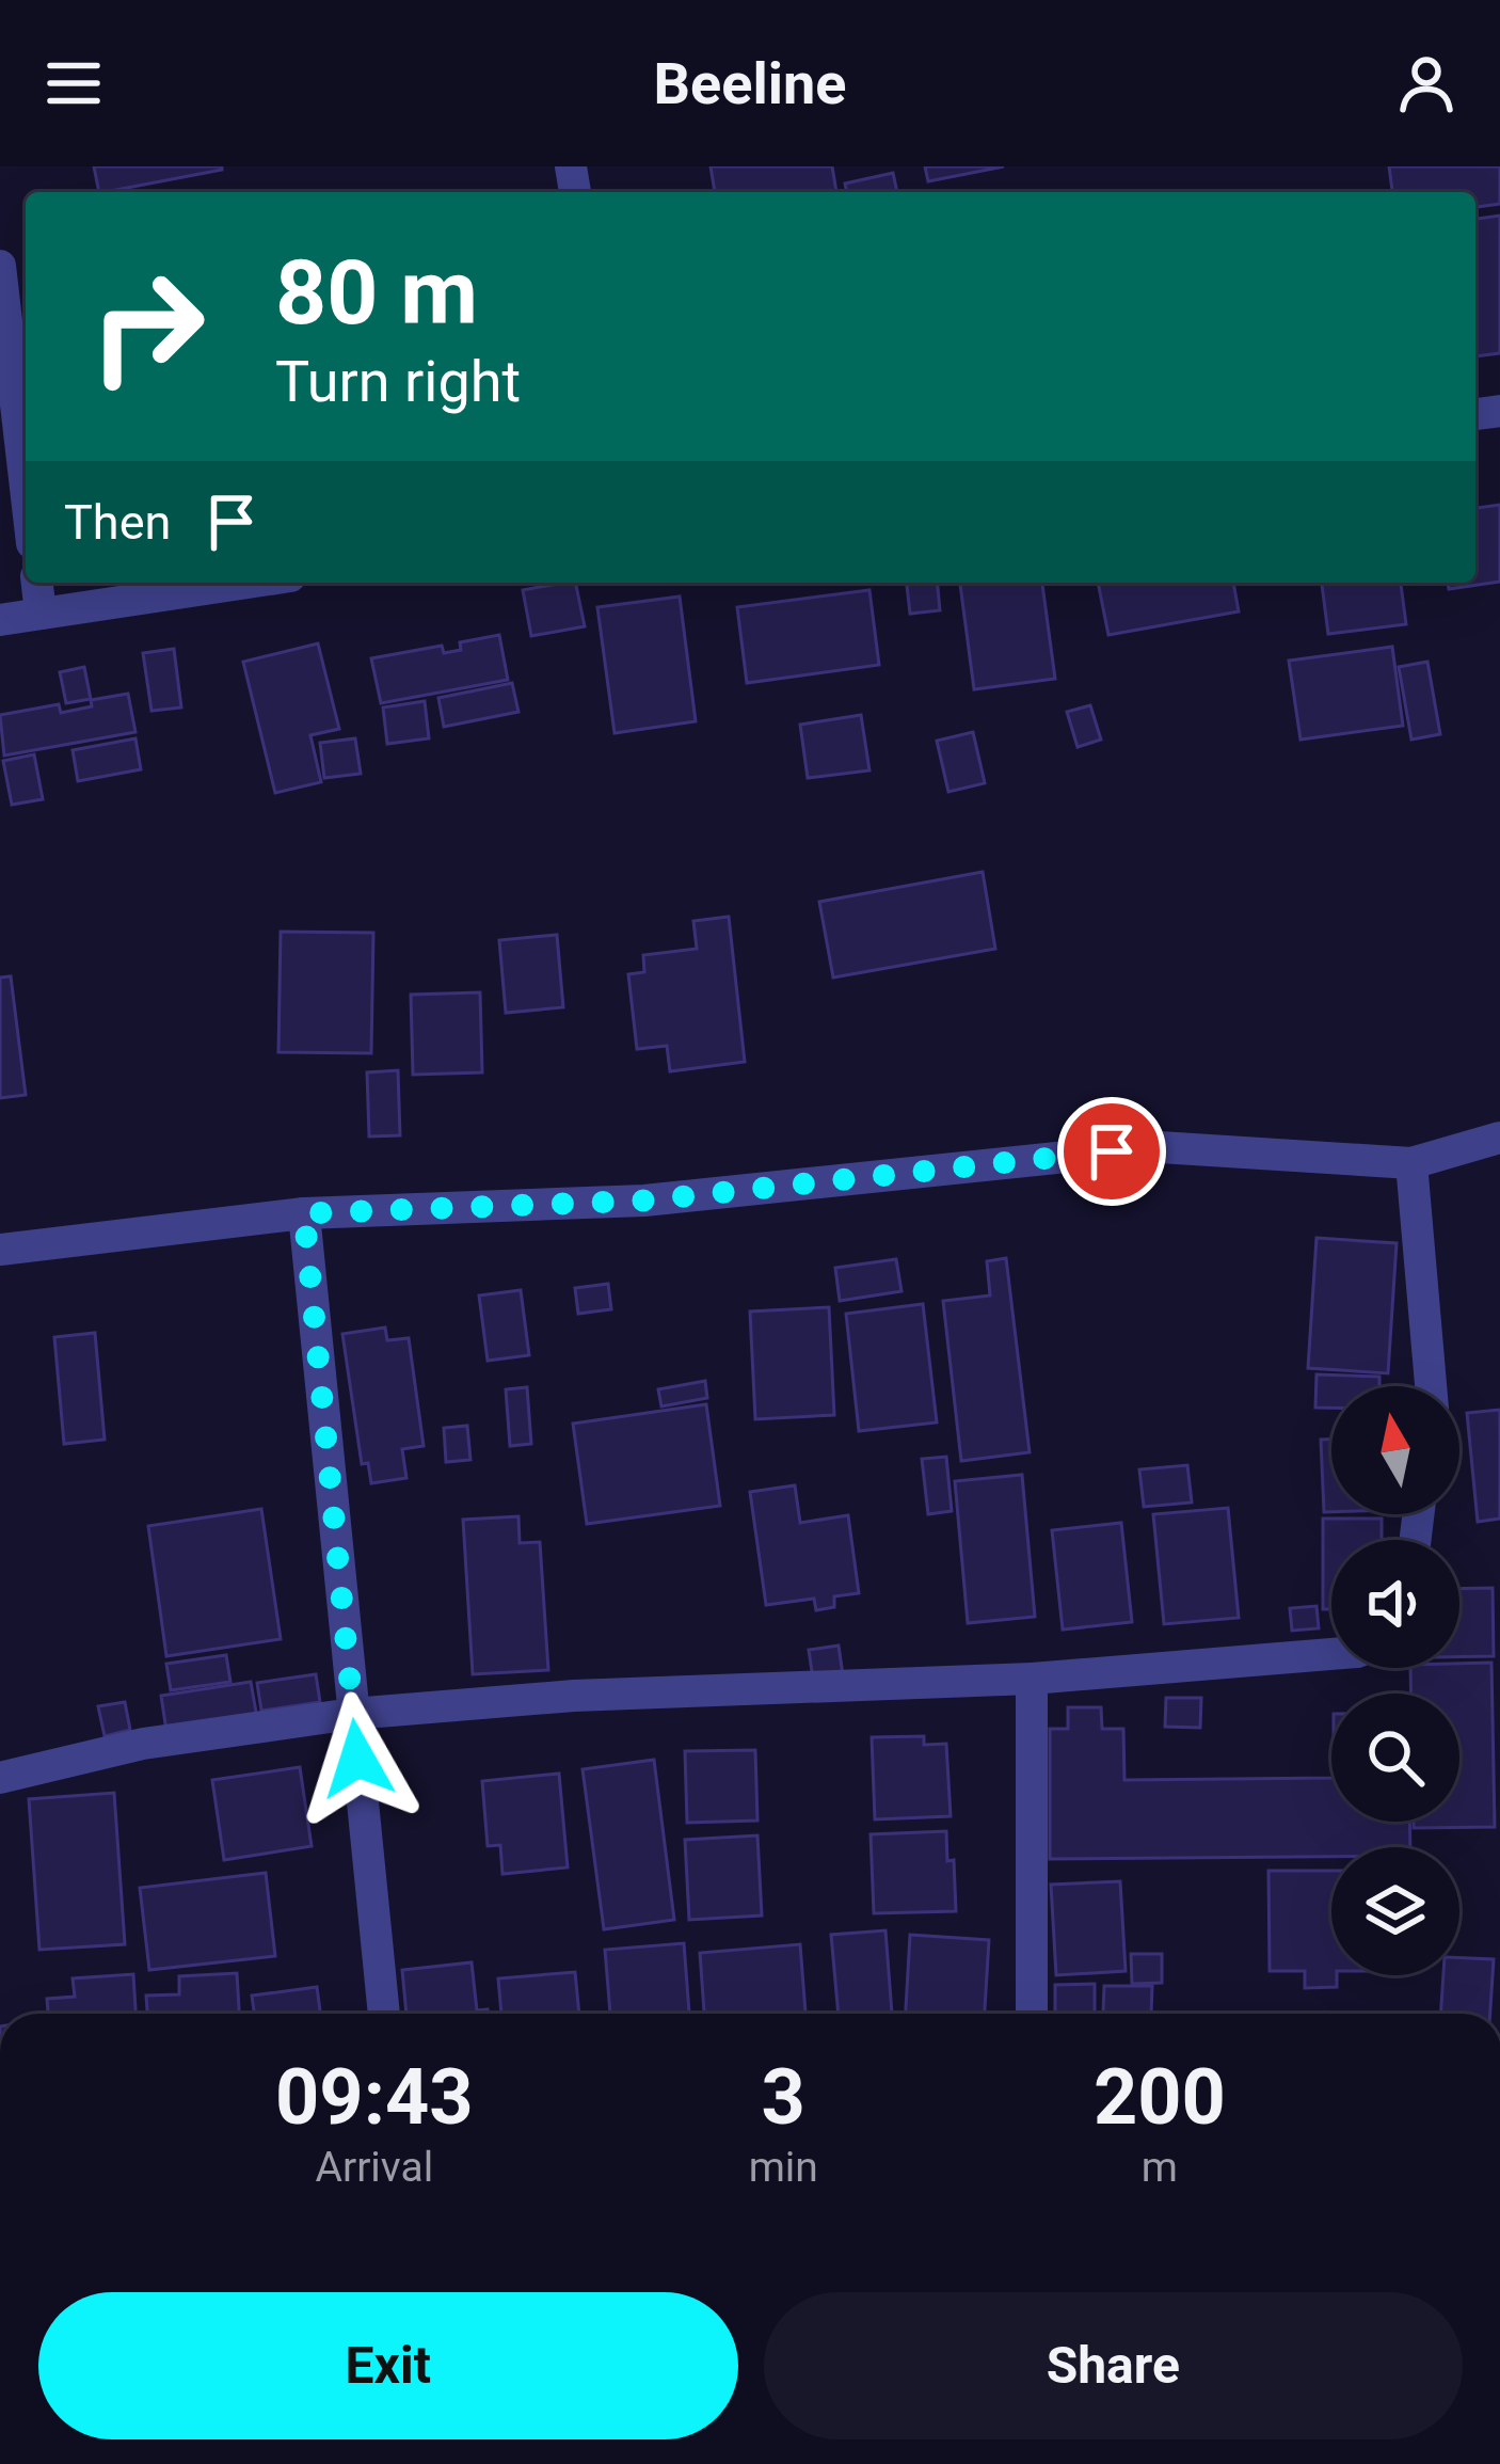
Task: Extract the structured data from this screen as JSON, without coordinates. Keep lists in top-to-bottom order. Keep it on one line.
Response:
{"north":"top","page":{"header":"Beeline","turn":["80 m","Turn right"],"then":"Then","eta":["09:43","Arrival","3","min","200","m"],"buttons":["Exit","Share"]}}
